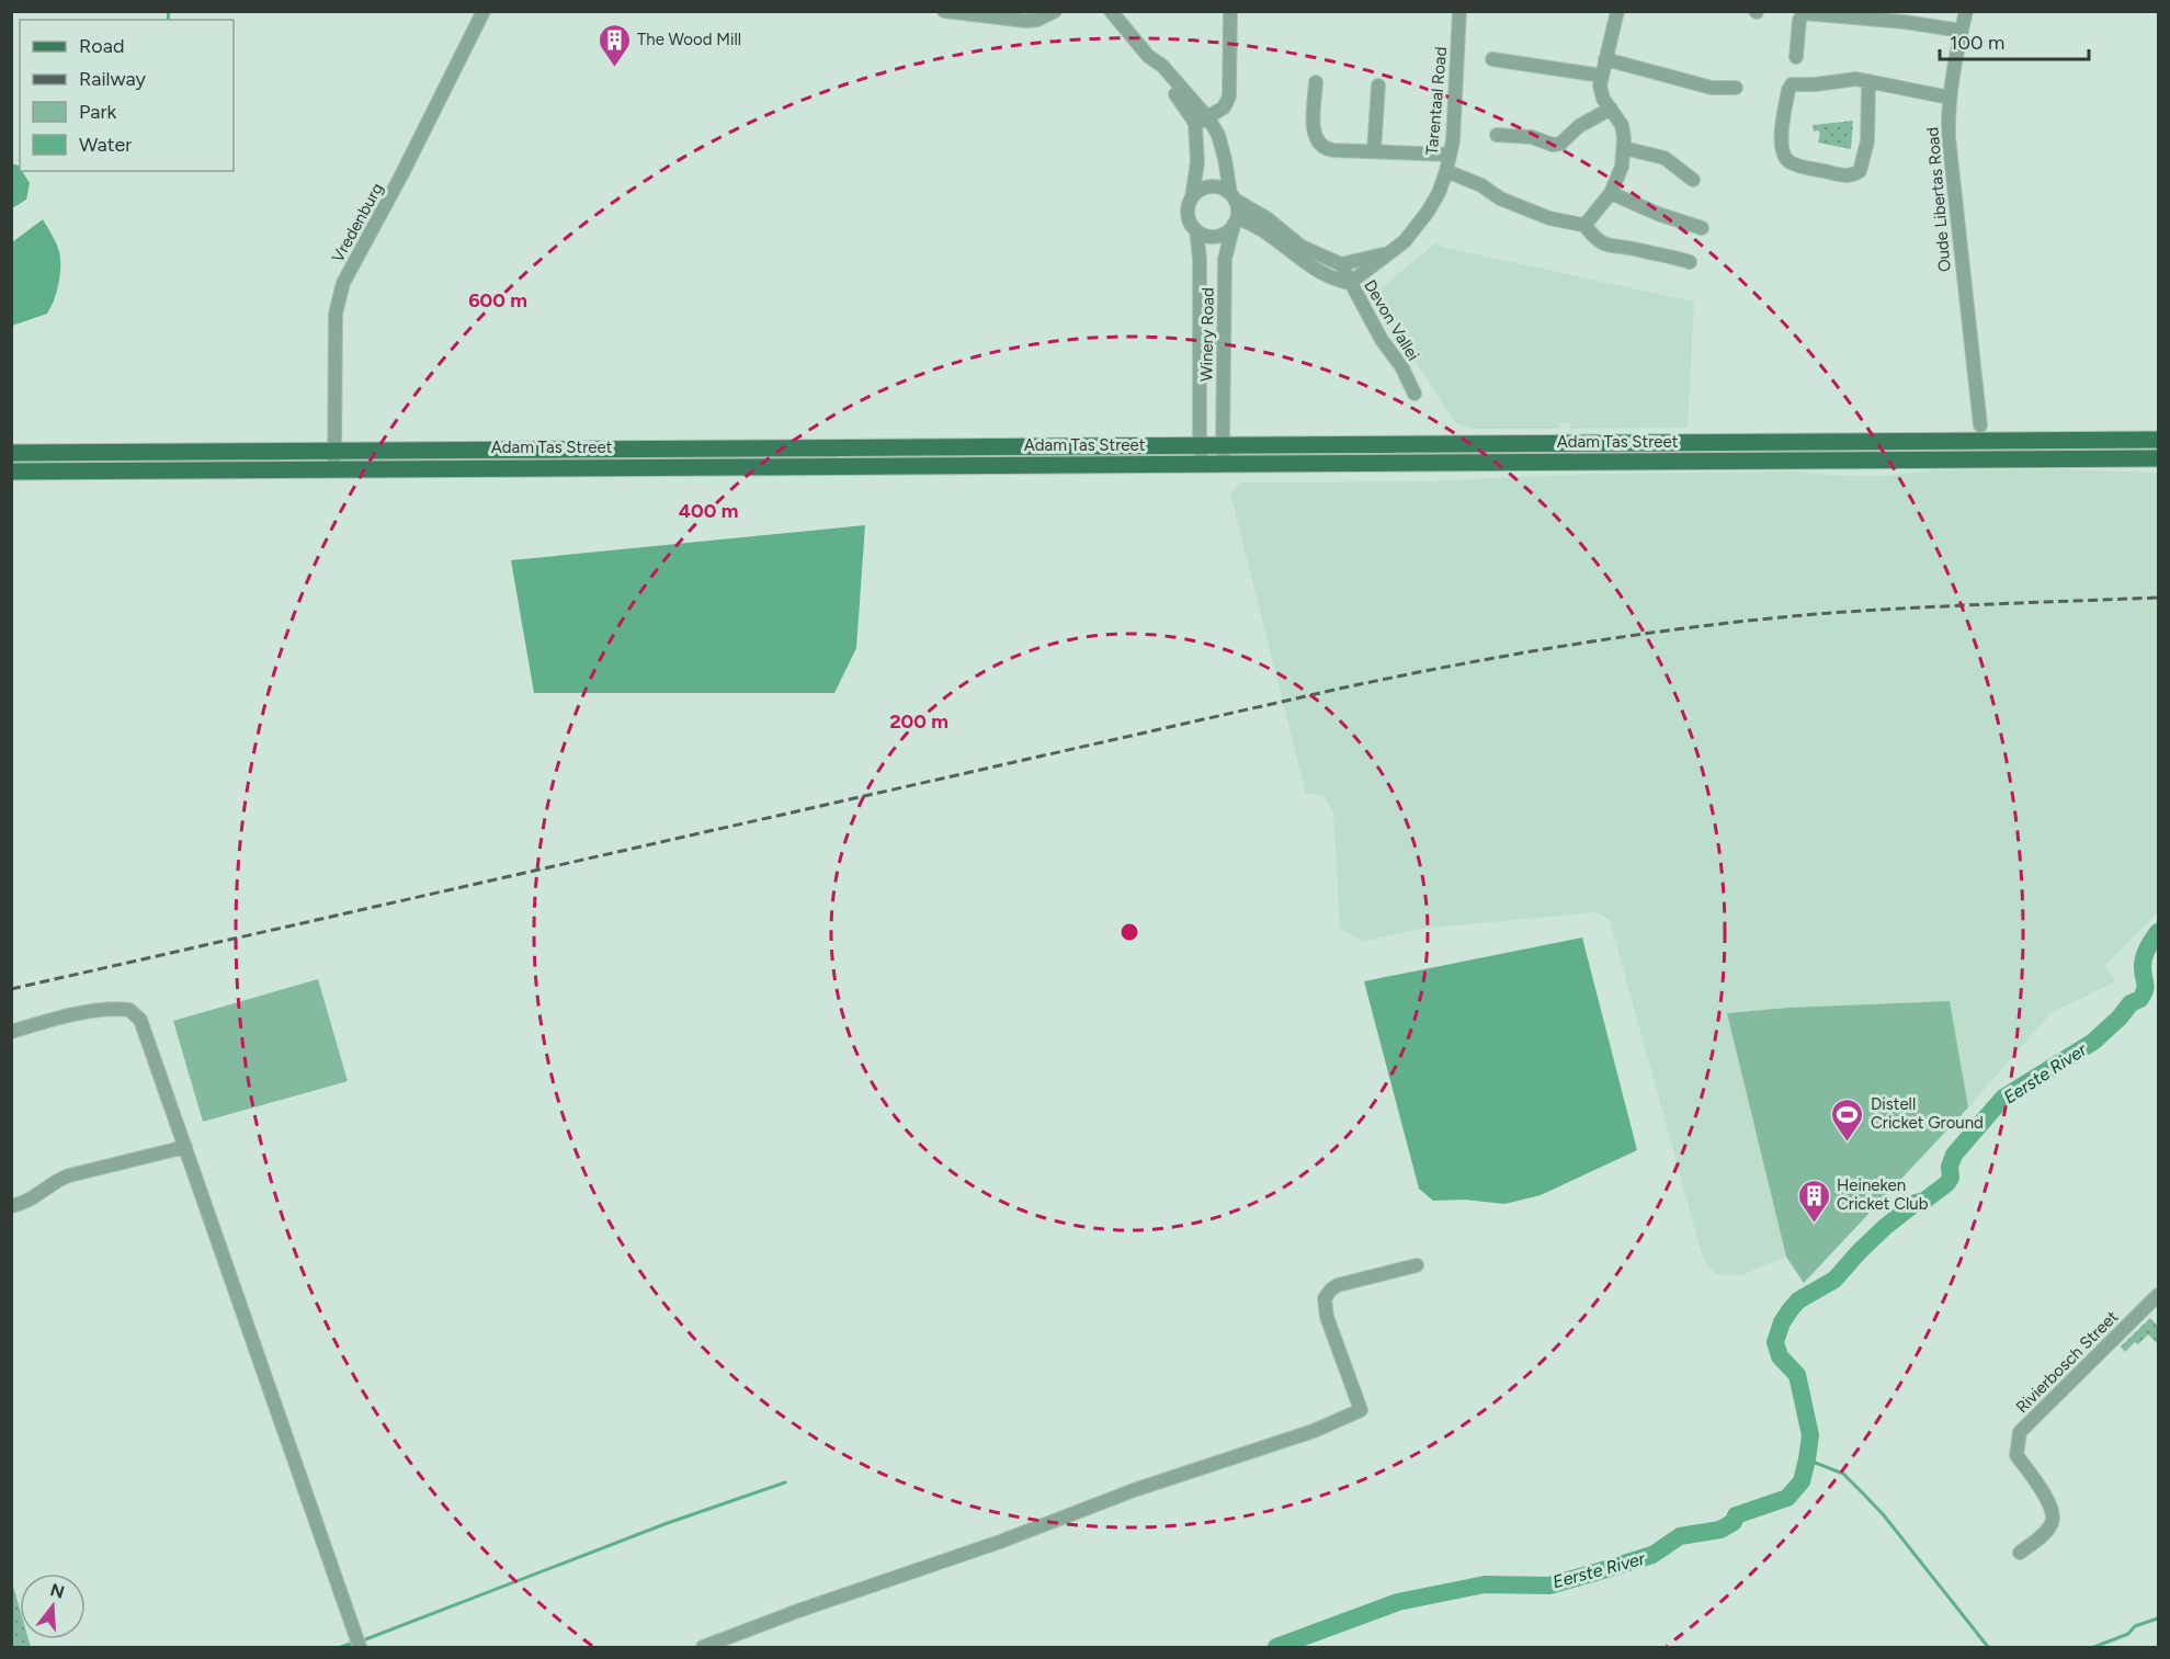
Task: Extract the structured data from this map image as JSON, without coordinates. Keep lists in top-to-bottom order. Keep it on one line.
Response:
{"streets":{"main road":["Adam Tas Street"],"street":["Tarentaal Road","Oude Libertas Road","Vredenburg","Devon Vallei","Winery Road","Rivierbosch Street"]},"crossings":[["Tarentaal Road","Devon Vallei"],["Oude Libertas Road","Adam Tas Street"],["Vredenburg","Adam Tas Street"],["Winery Road","Adam Tas Street"]],"water":["Eerste River"],"places":{"building":["The Wood Mill","Heineken Cricket Club"],"sports":["Distell Cricket Ground"]},"legend":["Road","Railway","Park","Water"],"scale_bar":"100 m","north":"top","rings":["600 m","400 m","200 m"]}
